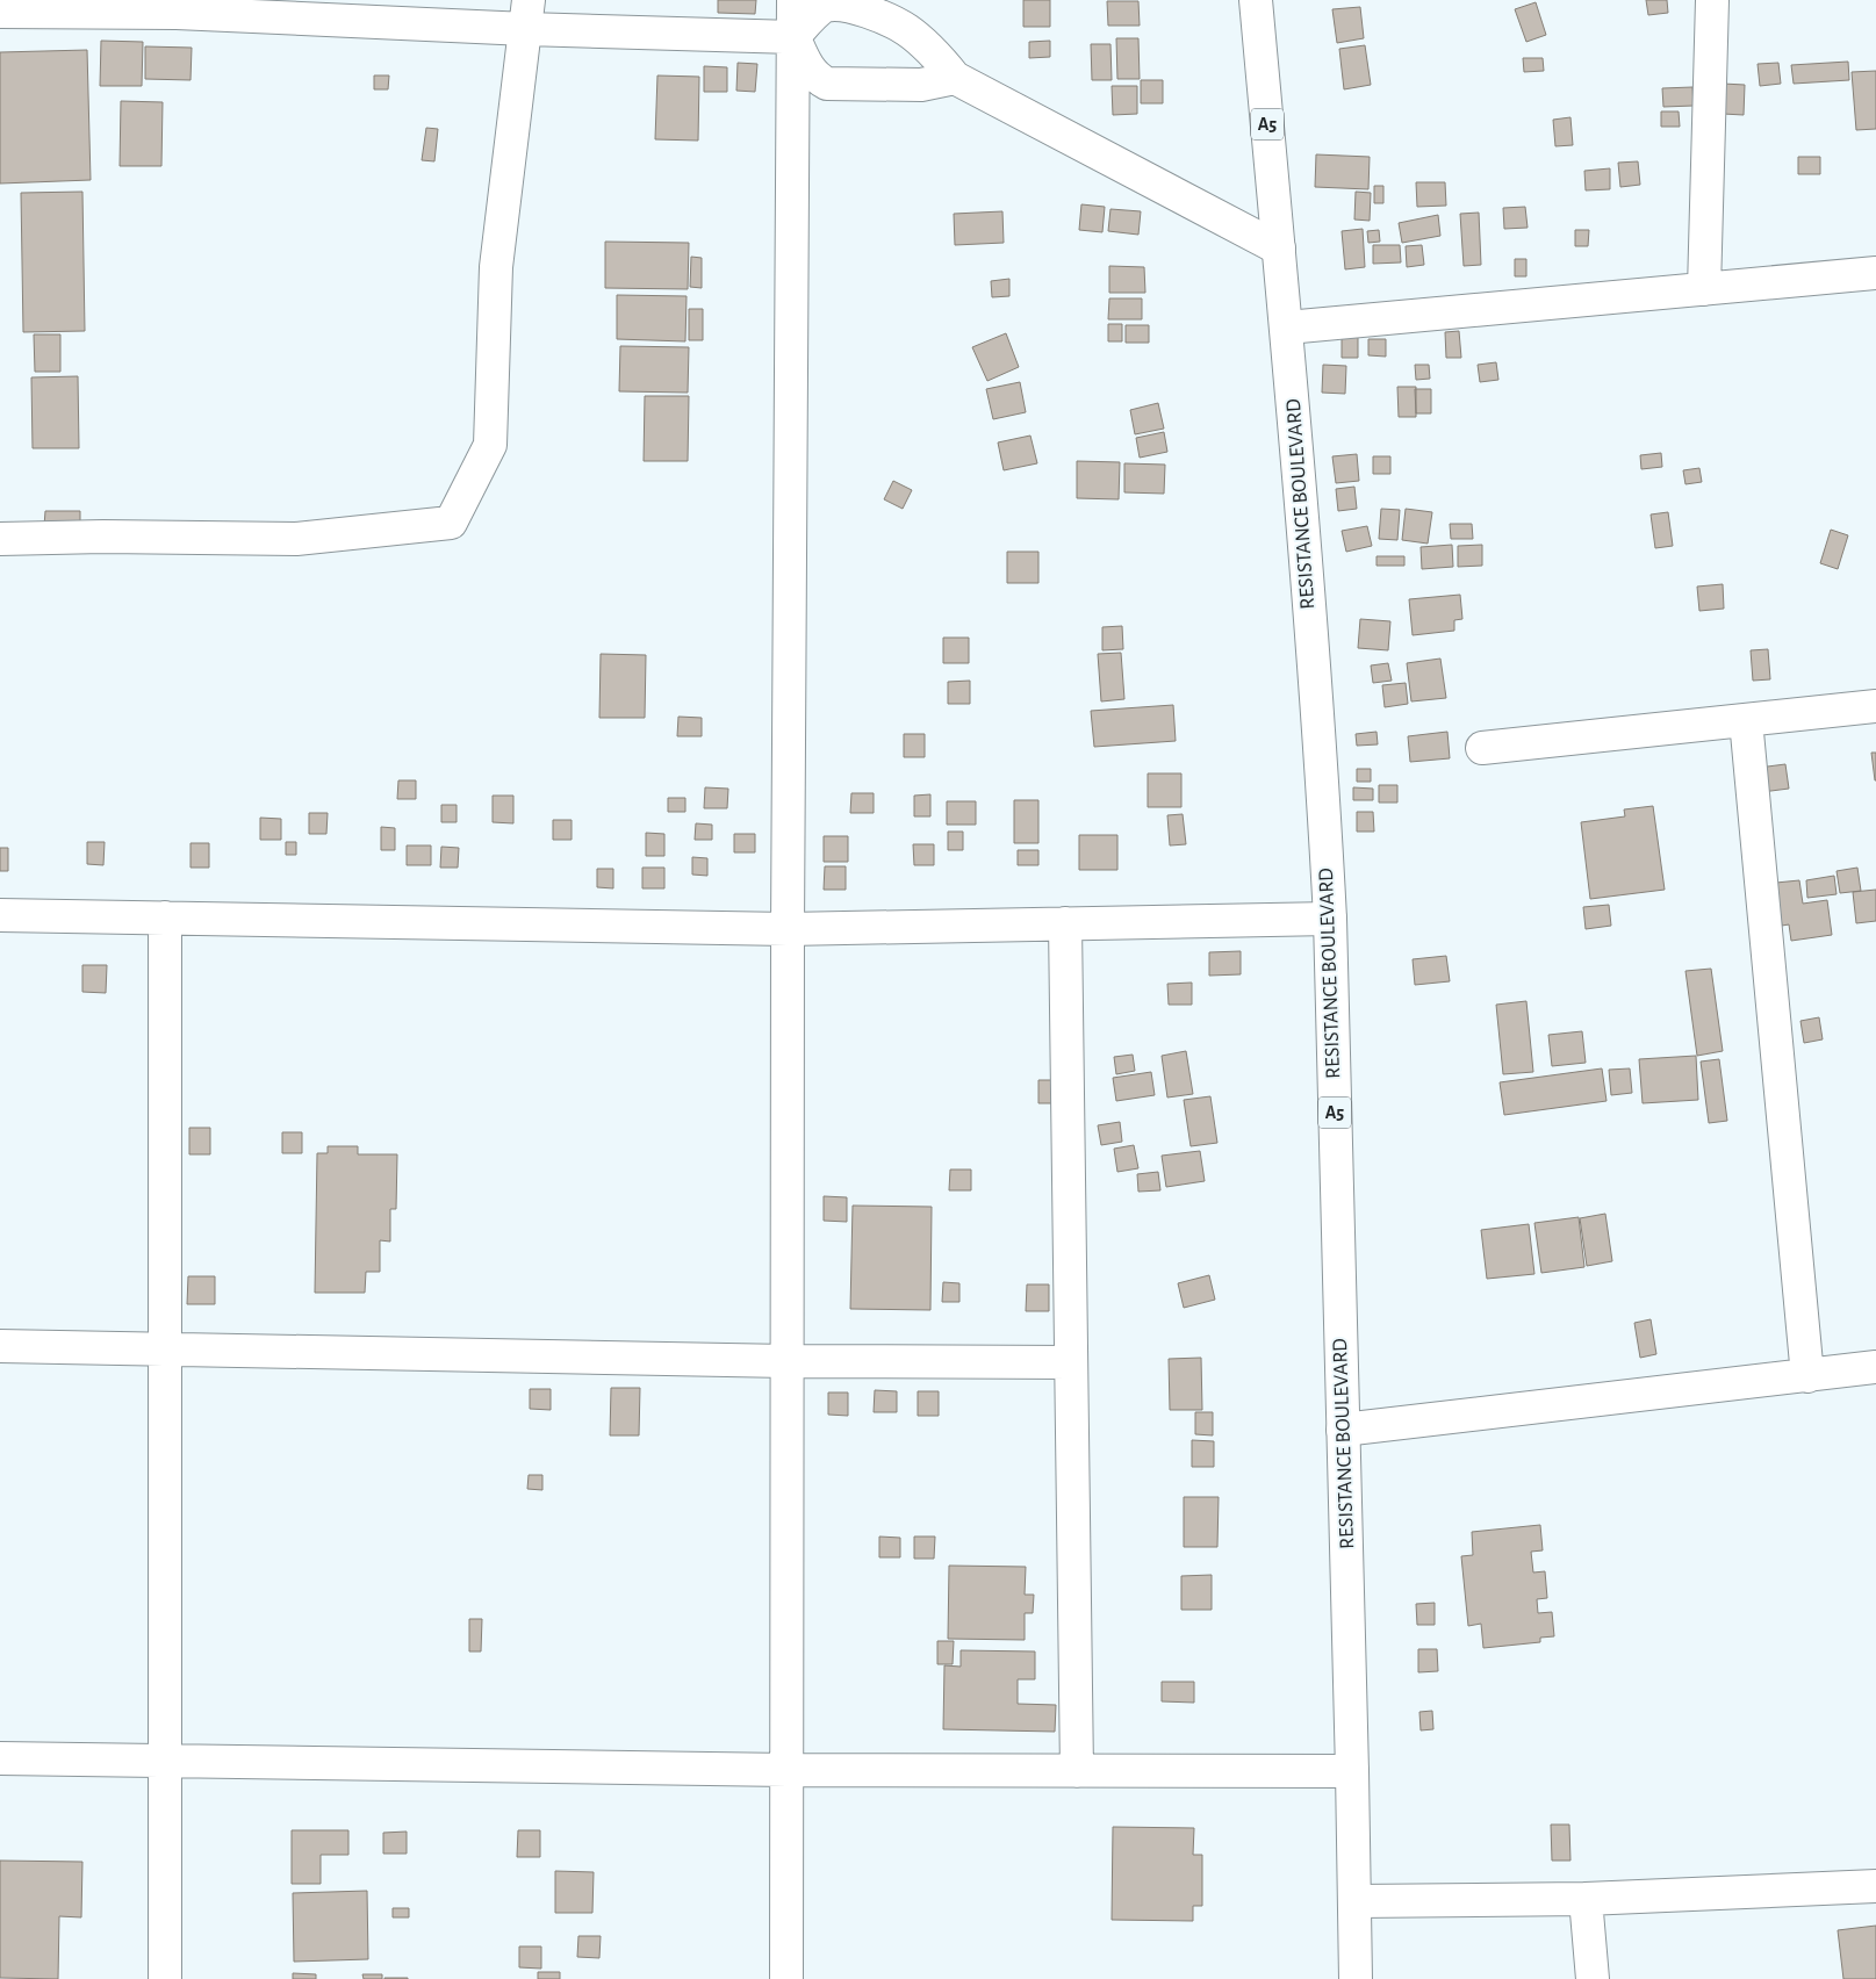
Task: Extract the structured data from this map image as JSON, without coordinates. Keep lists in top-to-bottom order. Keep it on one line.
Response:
{"streets":{"main road":["A5","RESISTANCE BOULEVARD"]},"crossings":[["A5","RESISTANCE BOULEVARD"]]}
